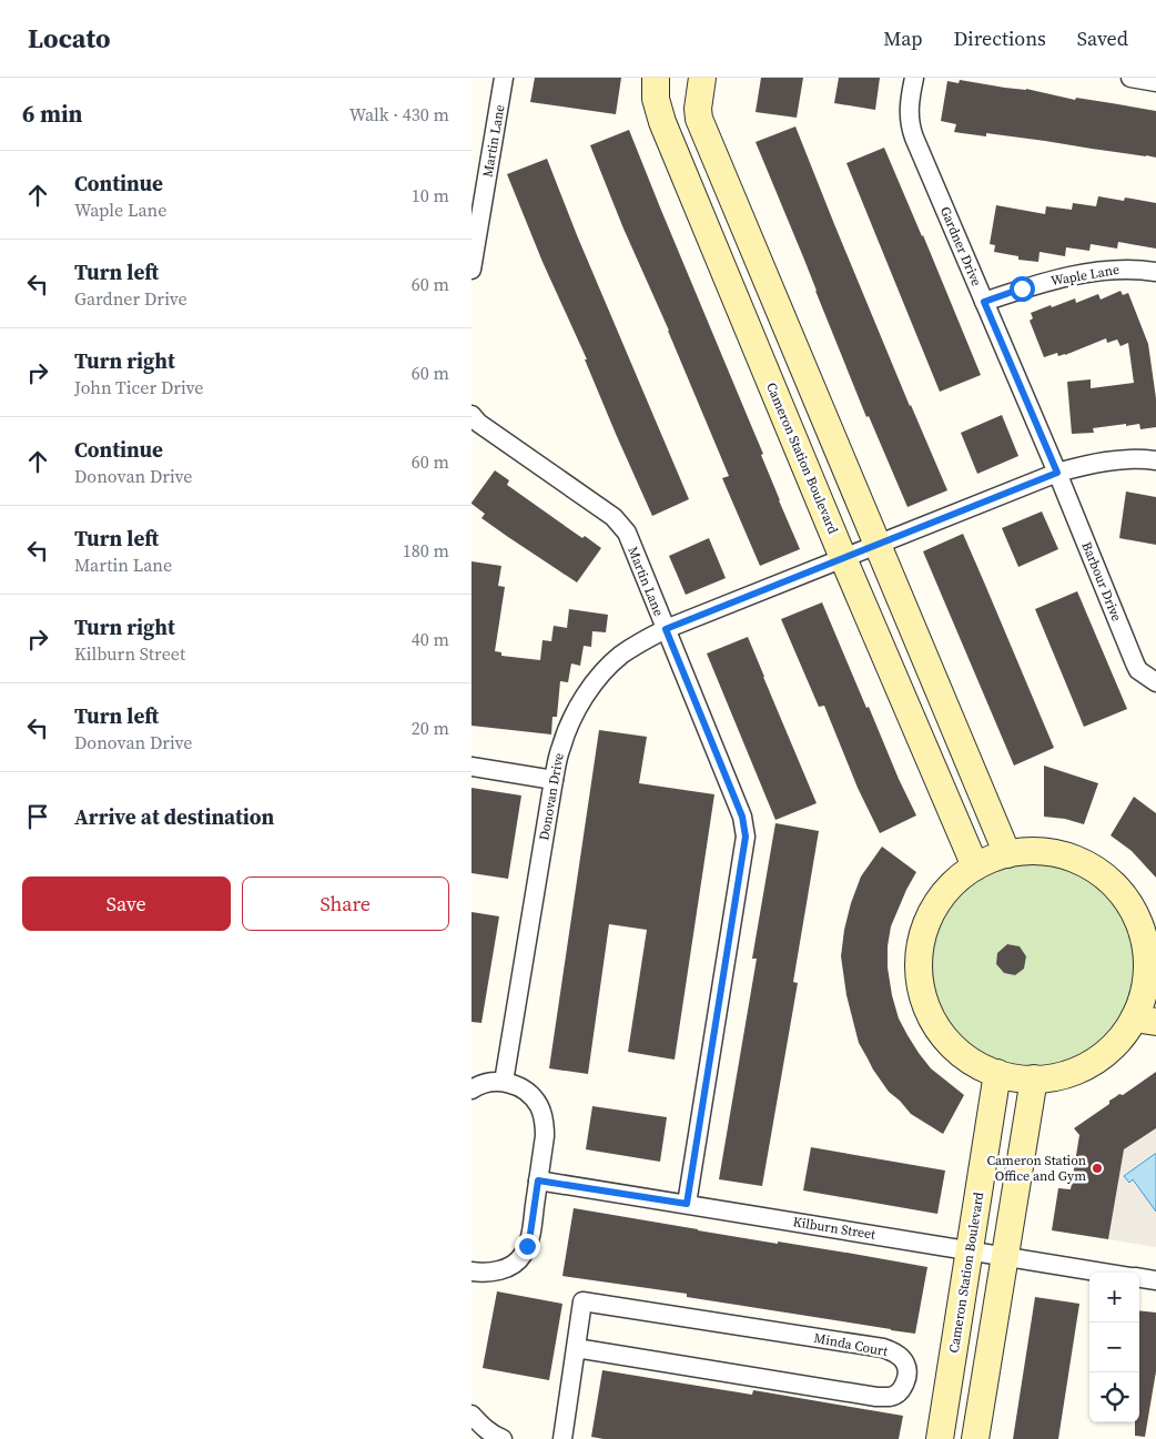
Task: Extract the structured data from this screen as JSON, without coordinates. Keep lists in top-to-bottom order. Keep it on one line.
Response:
{"streets":{"street":["Martin Lane","Gardner Drive","Waple Lane","Cameron Station Boulevard","Barbour Drive","Donovan Drive","Kilburn Street","Minda Court"]},"crossings":[["Martin Lane","Donovan Drive"],["Martin Lane","Kilburn Street"],["Gardner Drive","Waple Lane"],["Gardner Drive","Barbour Drive"],["Gardner Drive","Donovan Drive"],["Cameron Station Boulevard","Donovan Drive"],["Cameron Station Boulevard","Kilburn Street"],["Barbour Drive","Donovan Drive"]],"places":["Cameron Station Office and Gym"],"page":{"header":"Locato","nav":["Map","Directions","Saved"],"heading":["6 min","Walk · 430 m"],"list":[["Continue","Waple Lane","10 m"],["Turn left","Gardner Drive","60 m"],["Turn right","John Ticer Drive","60 m"],["Continue","Donovan Drive","60 m"],["Turn left","Martin Lane","180 m"],["Turn right","Kilburn Street","40 m"],["Turn left","Donovan Drive","20 m"],"Arrive at destination"],"buttons":["Save","Share"],"map_buttons":["+","−"]}}
